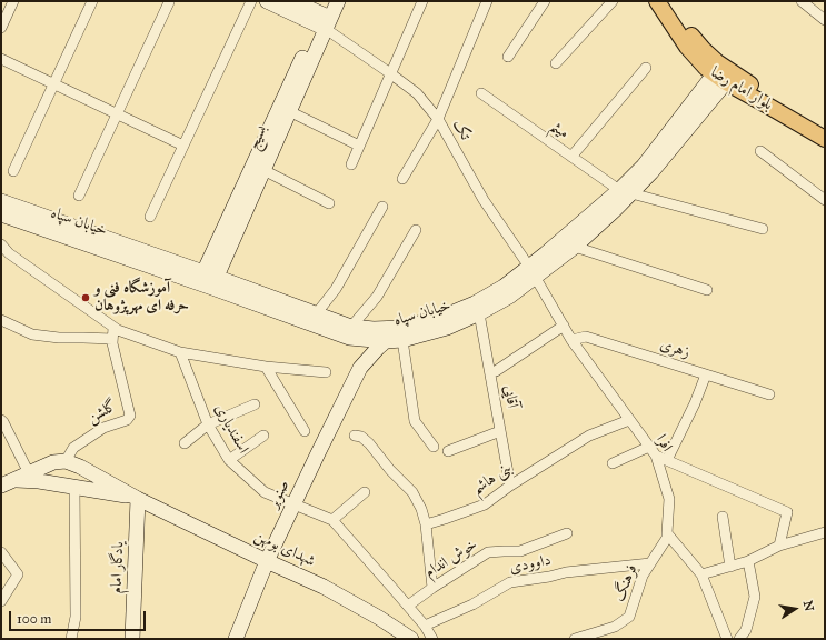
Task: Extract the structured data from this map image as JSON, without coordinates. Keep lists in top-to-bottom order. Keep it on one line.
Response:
{"streets":{"main road":["بلوار امام رضا"],"street":["تک","میثم","بسیج","خیابان سپاه","زهری","آقایی","گلشن","اسفندیاری","افرا","بنی هاشم","صنوبر","شهدای بومهن","خوش اندام","داوودی","یادگار امام","فرهنگ"]},"crossings":[["بلوار امام رضا","خیابان سپاه"],["تک","بسیج"],["تک","خیابان سپاه"],["تک","افرا"],["میثم","خیابان سپاه"],["بسیج","خیابان سپاه"],["خیابان سپاه","آقایی"],["خیابان سپاه","افرا"],["خیابان سپاه","صنوبر"],["زهری","افرا"],["آقایی","بنی هاشم"],["اسفندیاری","صنوبر"],["اسفندیاری","خوش اندام"],["اسفندیاری","داوودی"],["افرا","بنی هاشم"],["افرا","فرهنگ"],["صنوبر","شهدای بومهن"],["شهدای بومهن","یادگار امام"],["داوودی","فرهنگ"]],"places":["آموزشگاه فنی و حرفه ای مهرپژوهان"],"scale_bar":"100 m","north":"right"}
